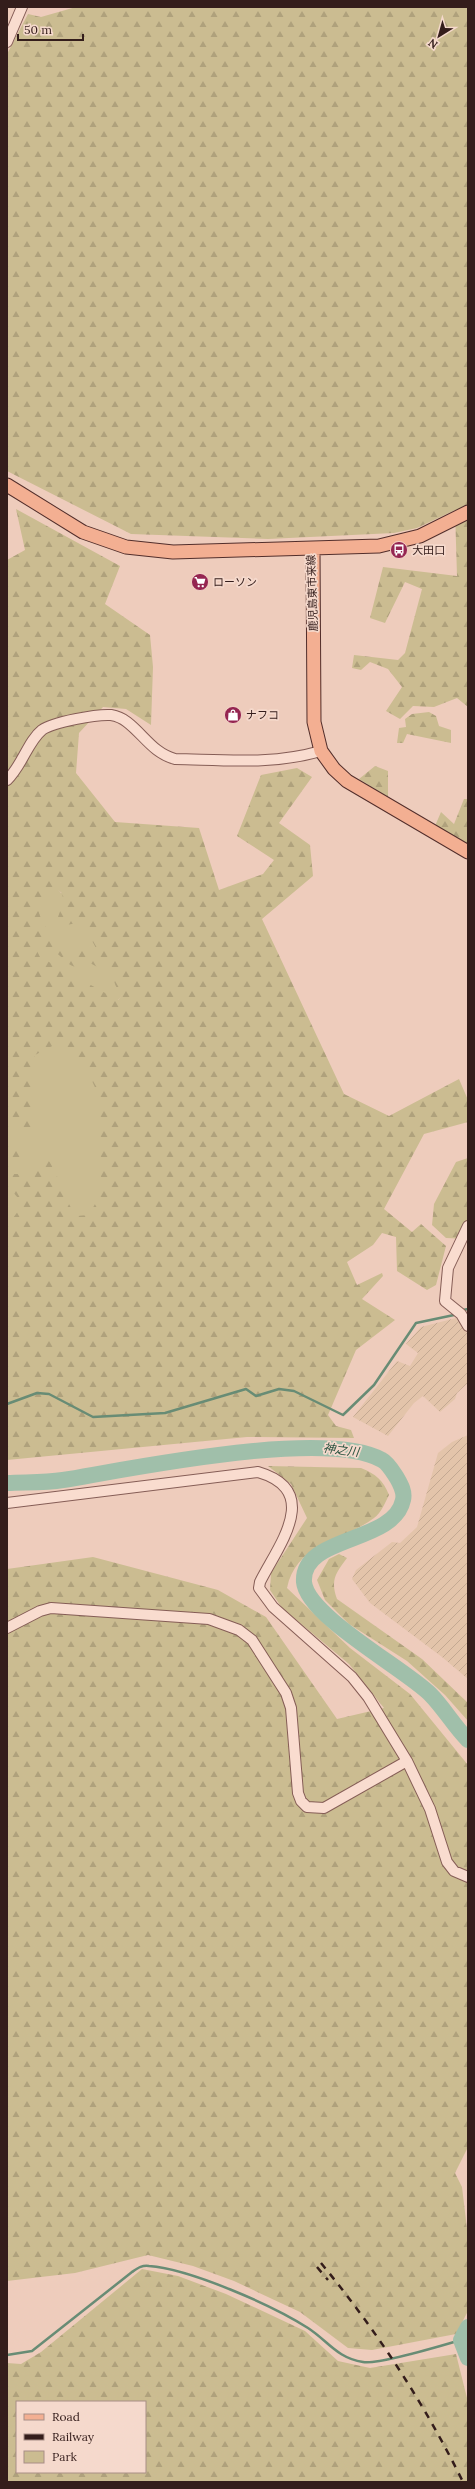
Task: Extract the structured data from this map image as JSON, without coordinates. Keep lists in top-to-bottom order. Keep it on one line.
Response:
{"streets":{"main road":["鹿児島東市来線"]},"water":["神之川"],"places":{"bus stop":["大田口"],"supermarket":["ローソン"],"shop":["ナフコ"]},"legend":["Road","Railway","Park"],"scale_bar":"50 m","north":"bottom left"}
